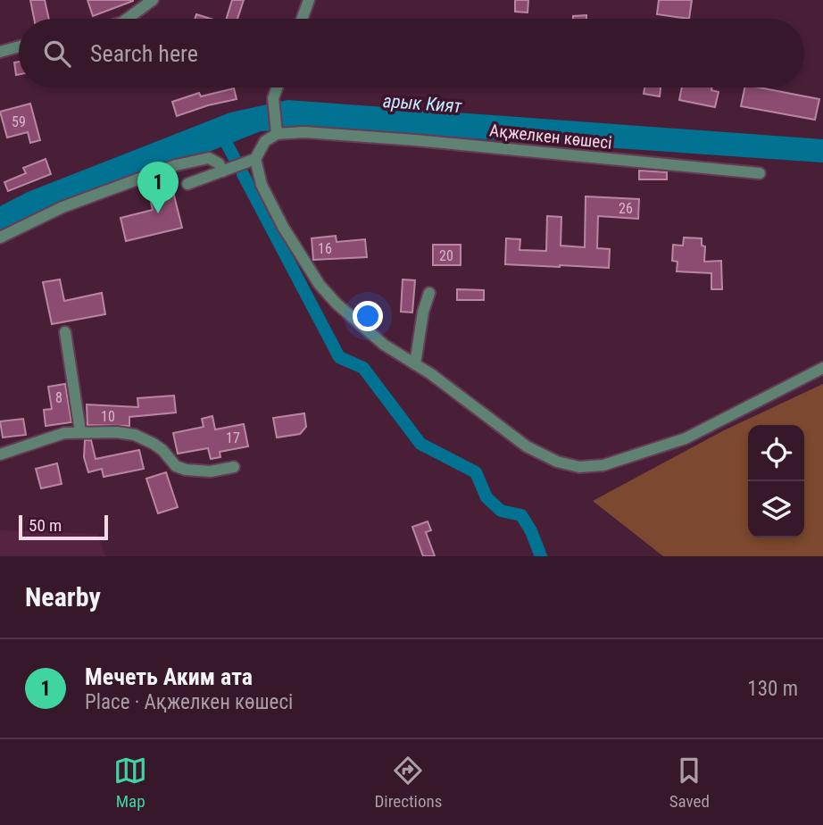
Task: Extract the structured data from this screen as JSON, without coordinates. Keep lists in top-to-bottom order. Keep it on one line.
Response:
{"streets":{"street":["Ақжелкен көшесі"]},"water":["арык Кият"],"house_numbers":["59","26","16","20","8","10","17"],"scale_bar":"50 m","page":{"search":"Search here","pins":"1","scale":"50 m","heading":"Nearby","list":[{"mark":"1","name":"Мечеть Аким ата","note":"Place · Ақжелкен көшесі","value":"130 m"}],"nav":["Map","Directions","Saved"]}}
